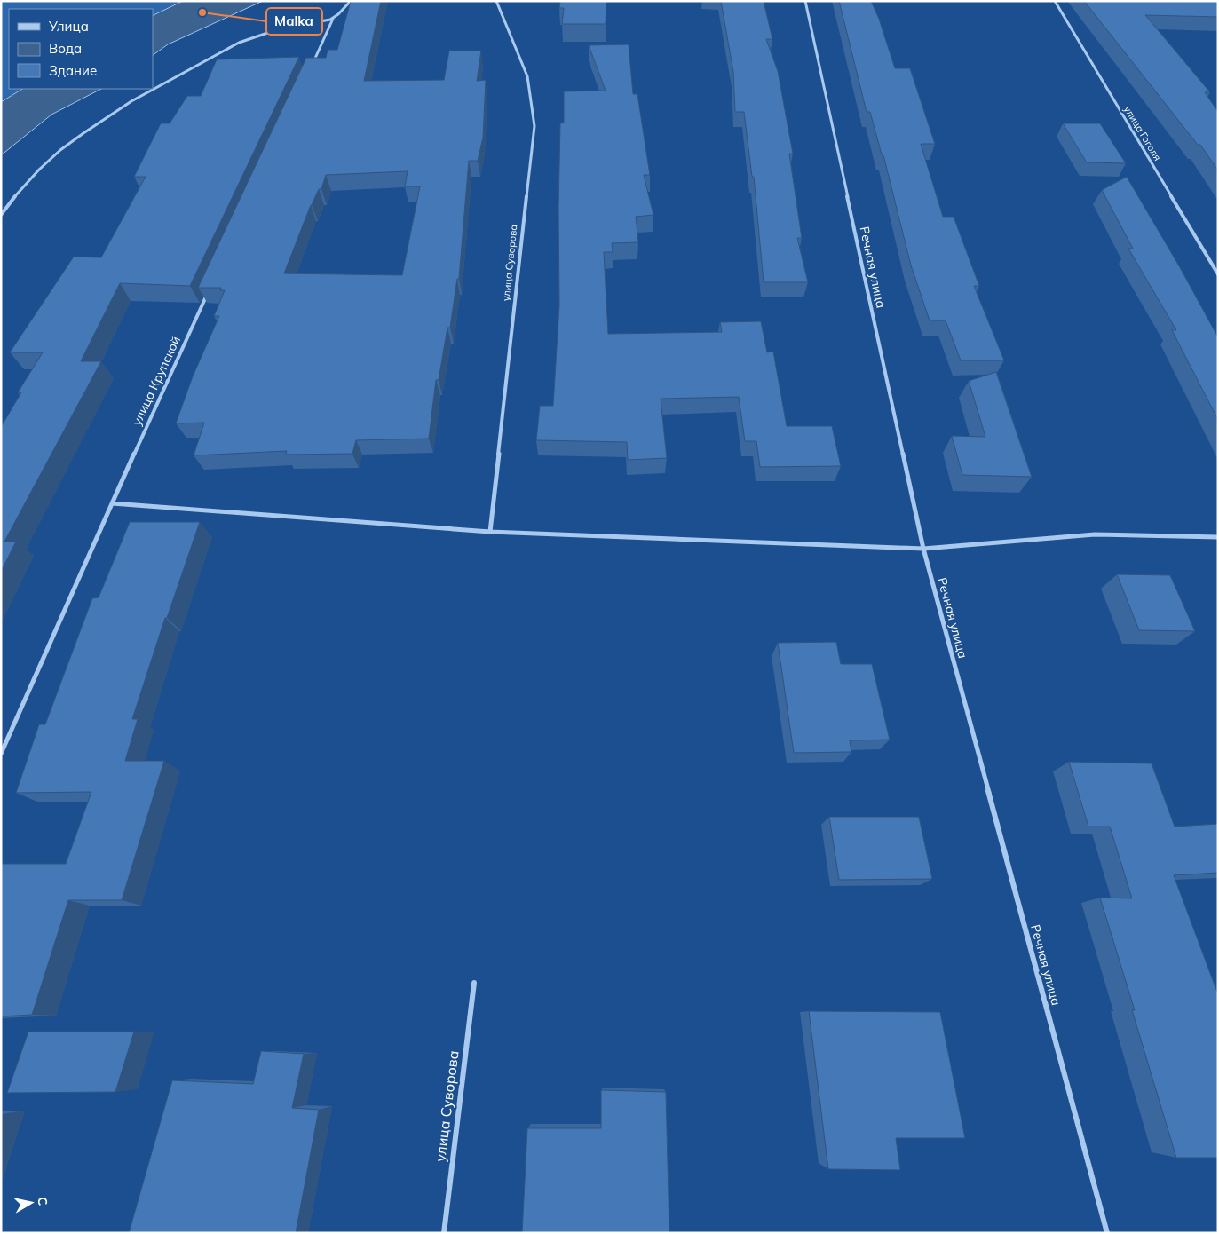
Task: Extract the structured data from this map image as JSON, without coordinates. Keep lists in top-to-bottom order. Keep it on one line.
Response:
{"streets":{"street":["улица Гоголя","улица Суворова","Речная улица","улица Крупской"]},"places":["Malka"],"legend":["Улица","Вода","Здание"],"north":"right"}
